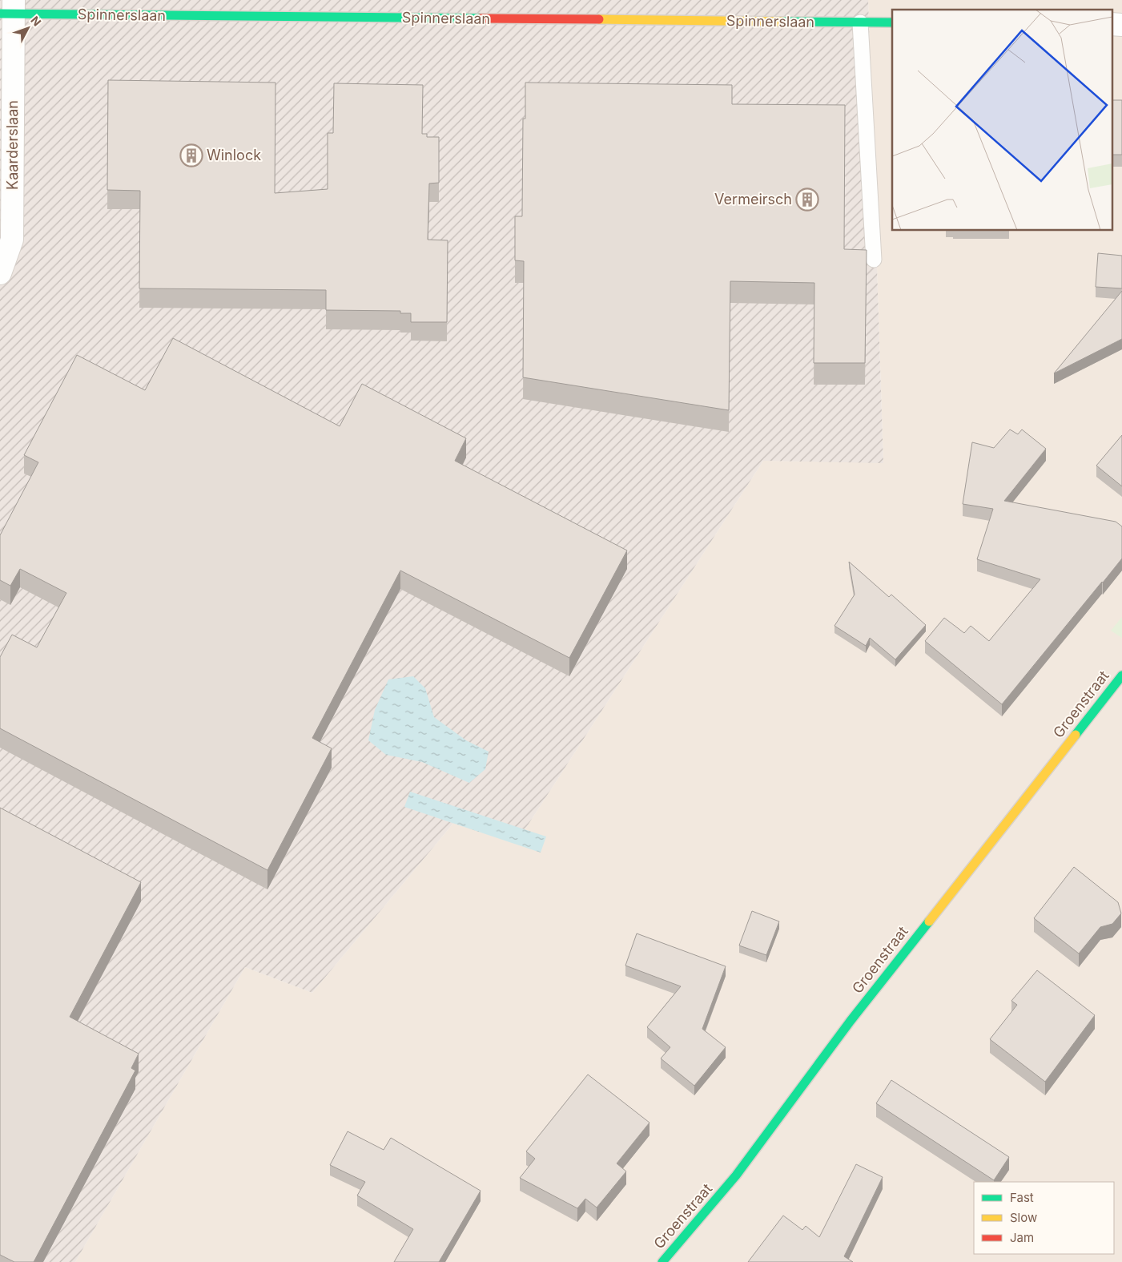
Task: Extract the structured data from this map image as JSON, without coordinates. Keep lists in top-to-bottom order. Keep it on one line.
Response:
{"streets":{"street":["Spinnerslaan","Kaarderslaan","Groenstraat"]},"crossings":[["Spinnerslaan","Kaarderslaan"]],"places":{"building":["Winlock","Vermeirsch"]},"legend":["Fast","Slow","Jam"],"north":"top right"}
